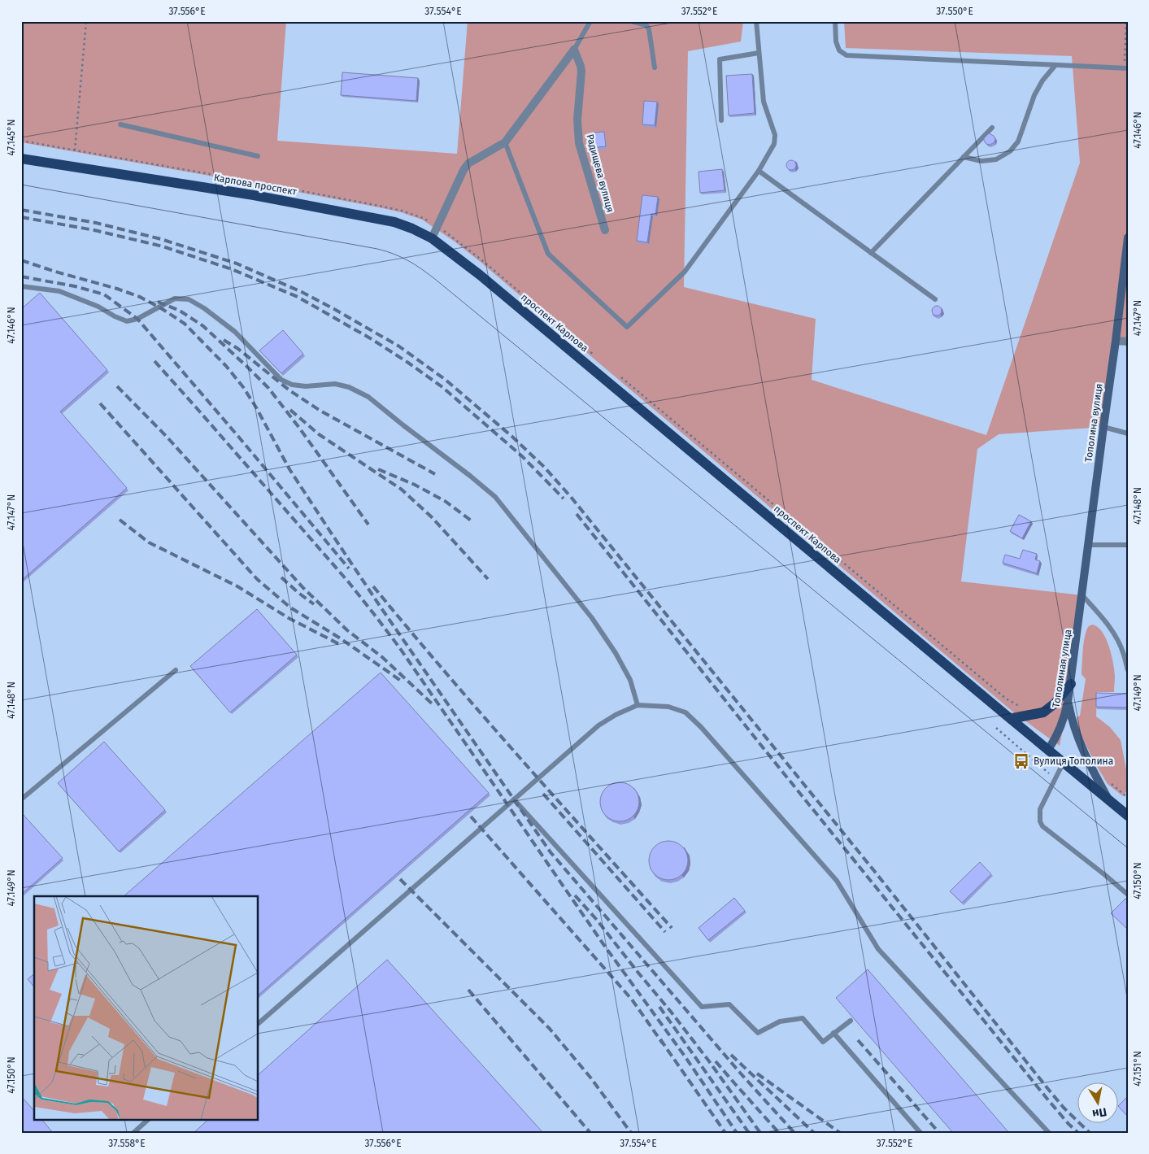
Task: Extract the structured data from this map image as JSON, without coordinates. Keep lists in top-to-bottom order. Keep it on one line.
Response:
{"streets":{"main road":["Карпова проспект","проспект Карпова","Тополина вулиця","Тополиная улица"],"street":["Радищева вулиця"]},"crossings":[["Карпова проспект","проспект Карпова"],["проспект Карпова","Тополиная улица"],["Тополина вулиця","Тополиная улица"]],"places":{"bus stop":["Вулиця Тополина"]},"north":"bottom","coordinates":["37.556°E","37.554°E","37.552°E","37.550°E","47.146°N","47.145°N","47.147°N","47.148°N","47.149°N","47.150°N","47.151°N","37.558°E"]}
